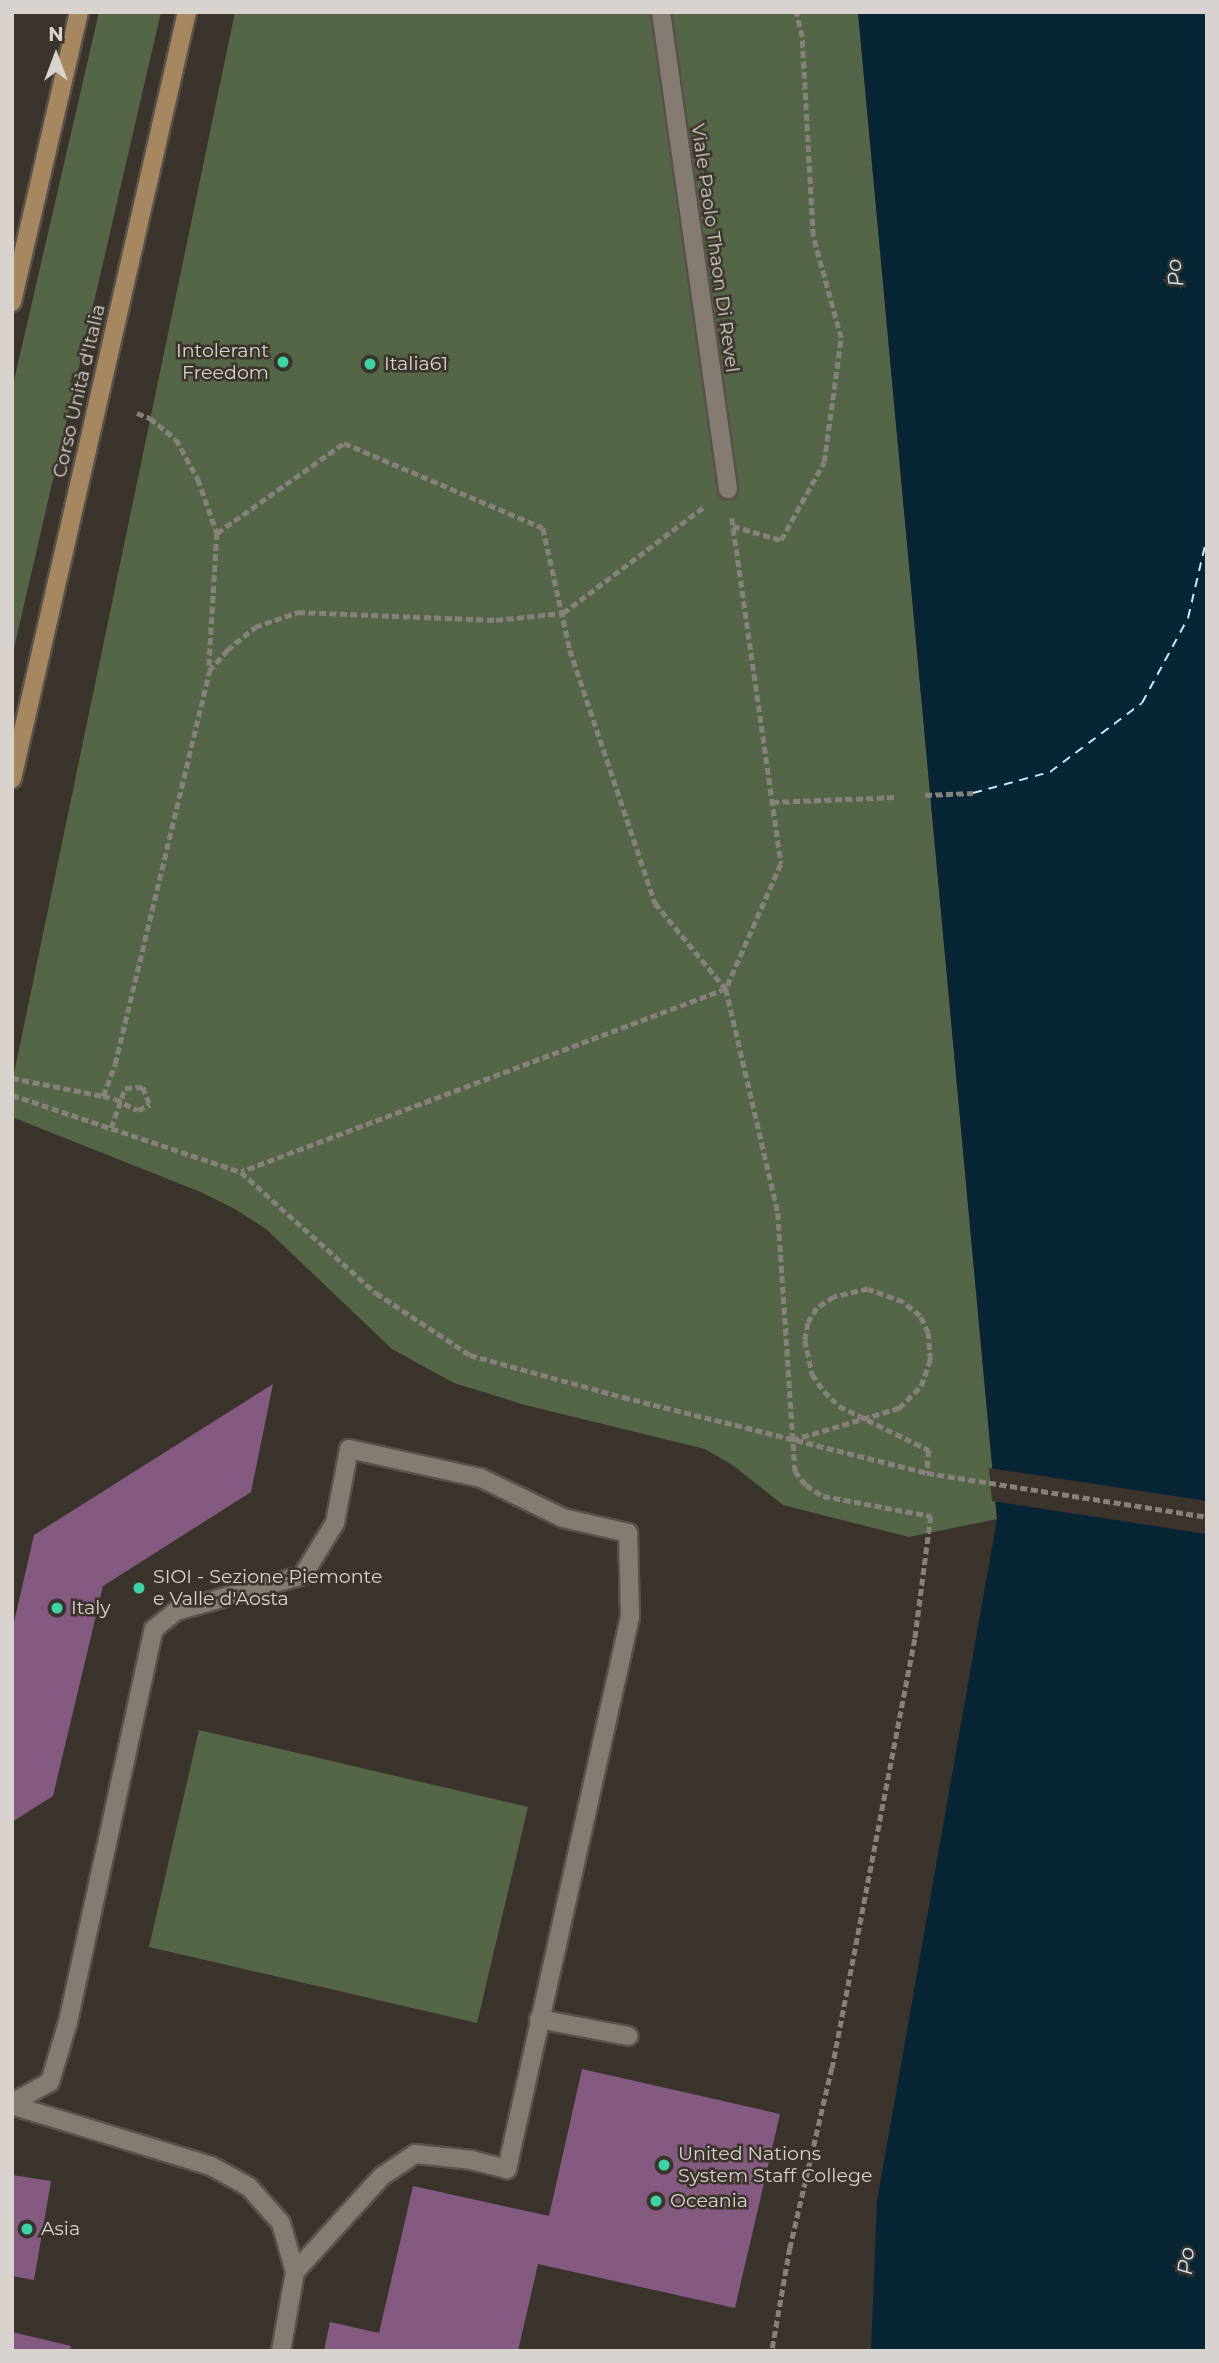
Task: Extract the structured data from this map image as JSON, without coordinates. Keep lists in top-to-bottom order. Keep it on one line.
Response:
{"streets":{"main road":["Corso Unità d'Italia"],"street":["Viale Paolo Thaon Di Revel"]},"water":["Po"],"places":["Intolerant Freedom","Italia61","SIOI - Sezione Piemonte e Valle d'Aosta","Italy","United Nations System Staff College","Oceania","Asia"],"north":"top"}
